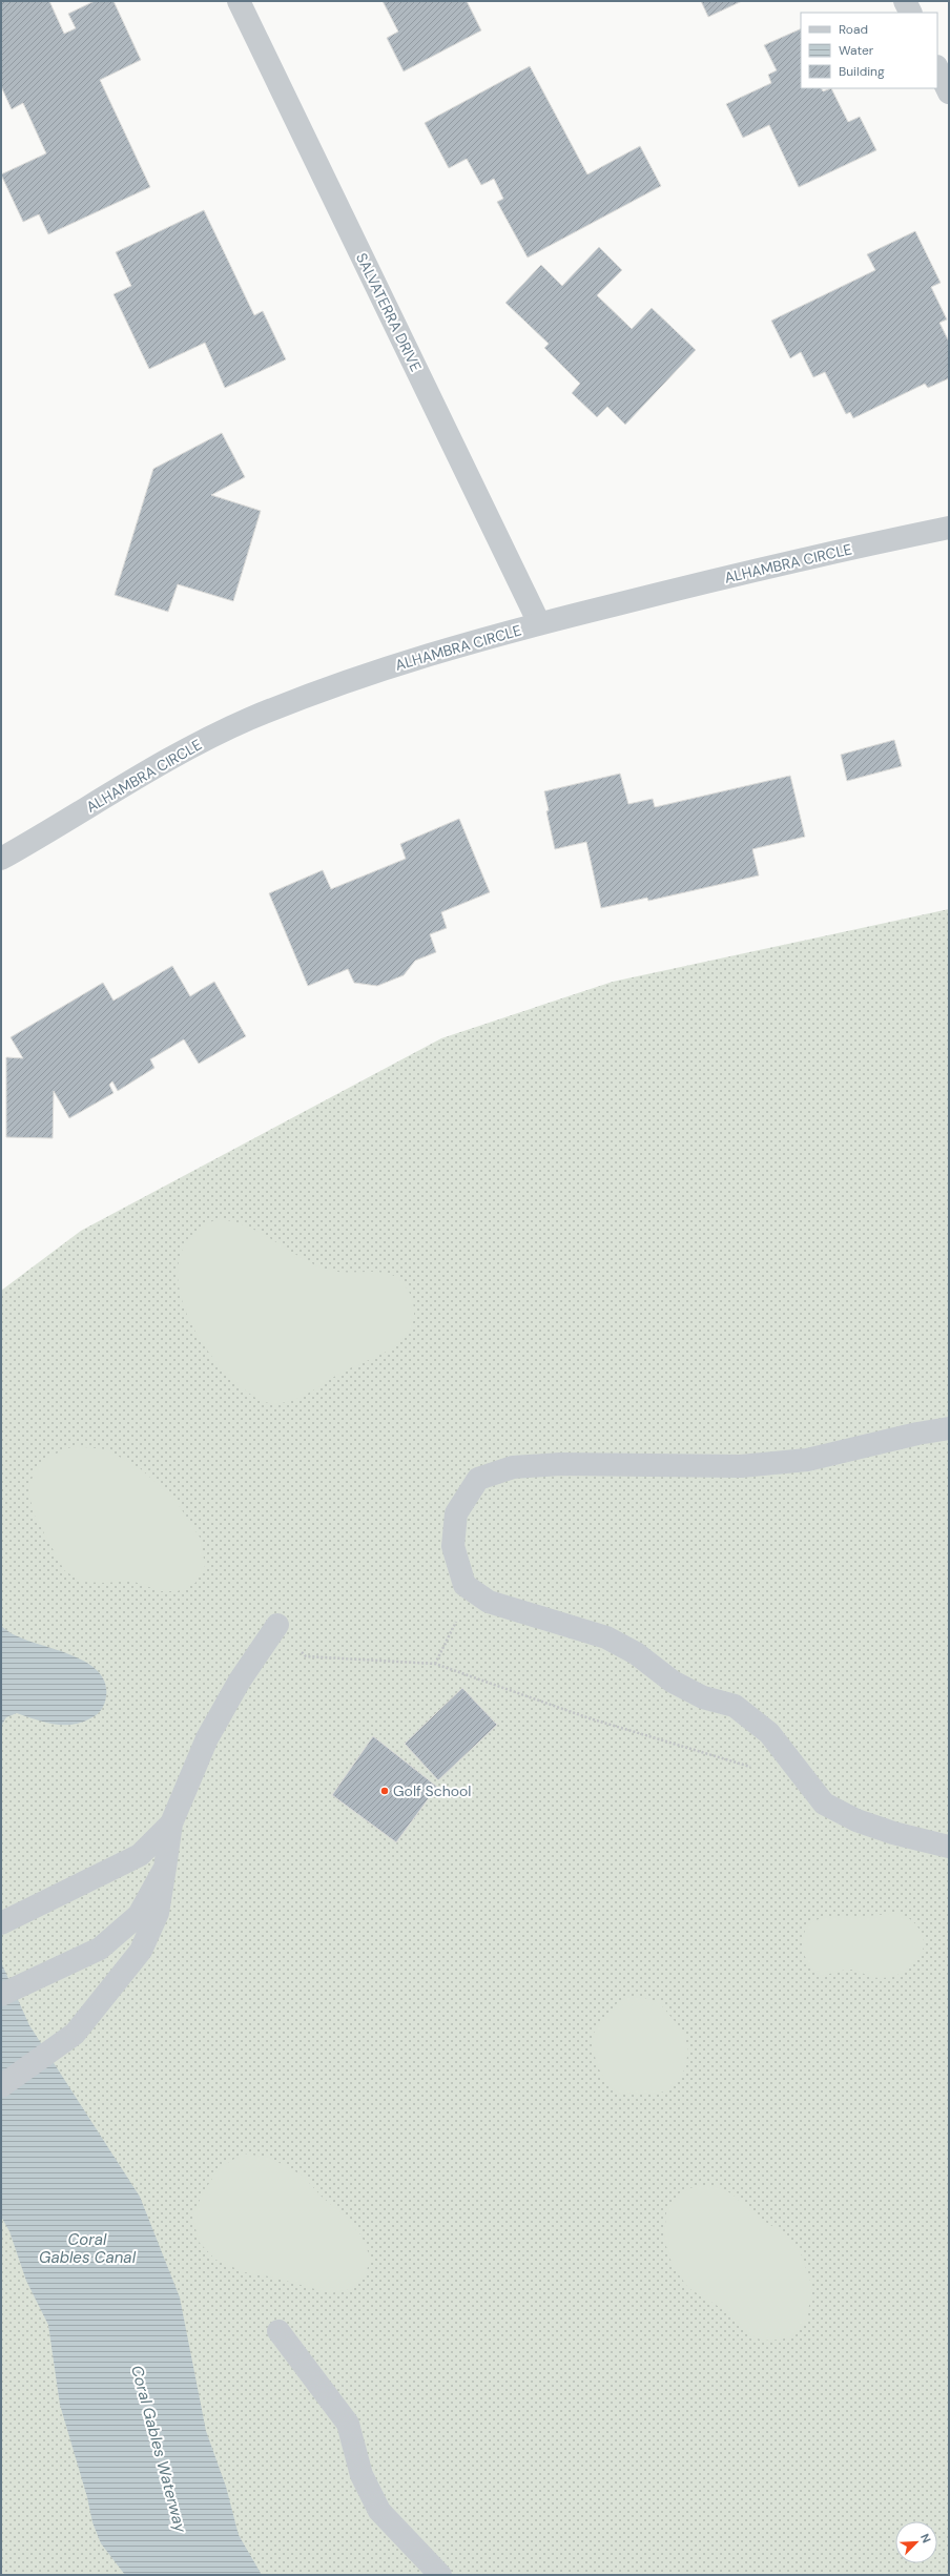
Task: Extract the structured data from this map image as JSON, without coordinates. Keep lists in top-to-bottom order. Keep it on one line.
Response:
{"streets":{"street":["SALVATERRA DRIVE","ALHAMBRA CIRCLE"]},"crossings":[["SALVATERRA DRIVE","ALHAMBRA CIRCLE"]],"water":["Coral Gables Canal","Coral Gables Waterway"],"places":["Golf School"],"legend":["Road","Water","Building"],"north":"top right"}
